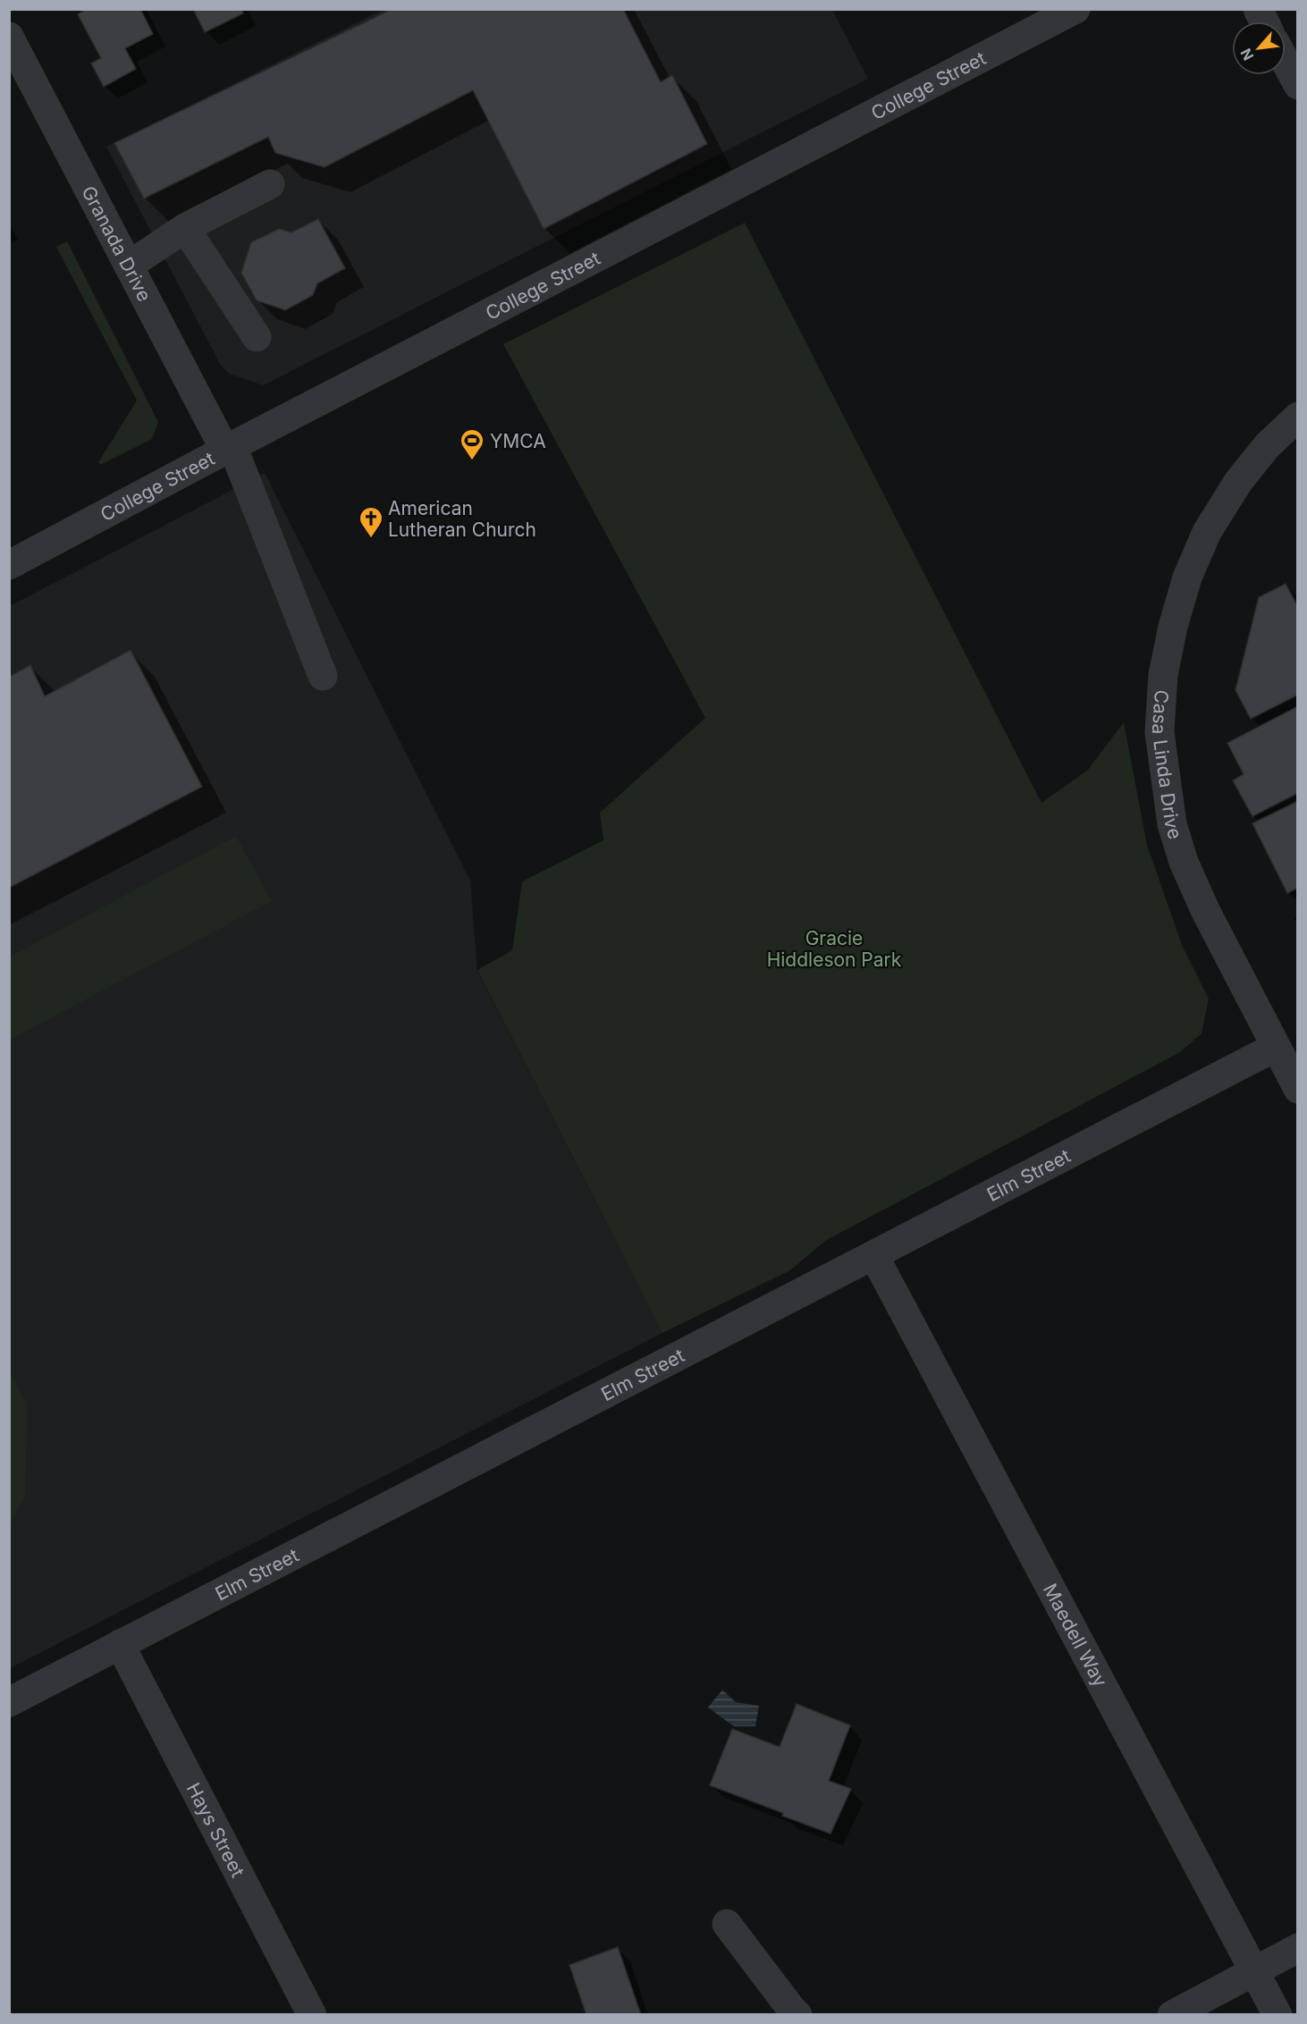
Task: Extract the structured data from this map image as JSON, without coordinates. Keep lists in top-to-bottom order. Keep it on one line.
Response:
{"streets":{"street":["College Street","Granada Drive","Casa Linda Drive","Elm Street","Maedell Way","Hays Street"]},"crossings":[["College Street","Granada Drive"],["Casa Linda Drive","Elm Street"],["Elm Street","Maedell Way"],["Elm Street","Hays Street"]],"parks":["Gracie Hiddleson Park"],"places":{"sports":["YMCA"],"church":["American Lutheran Church"]},"north":"bottom left"}
